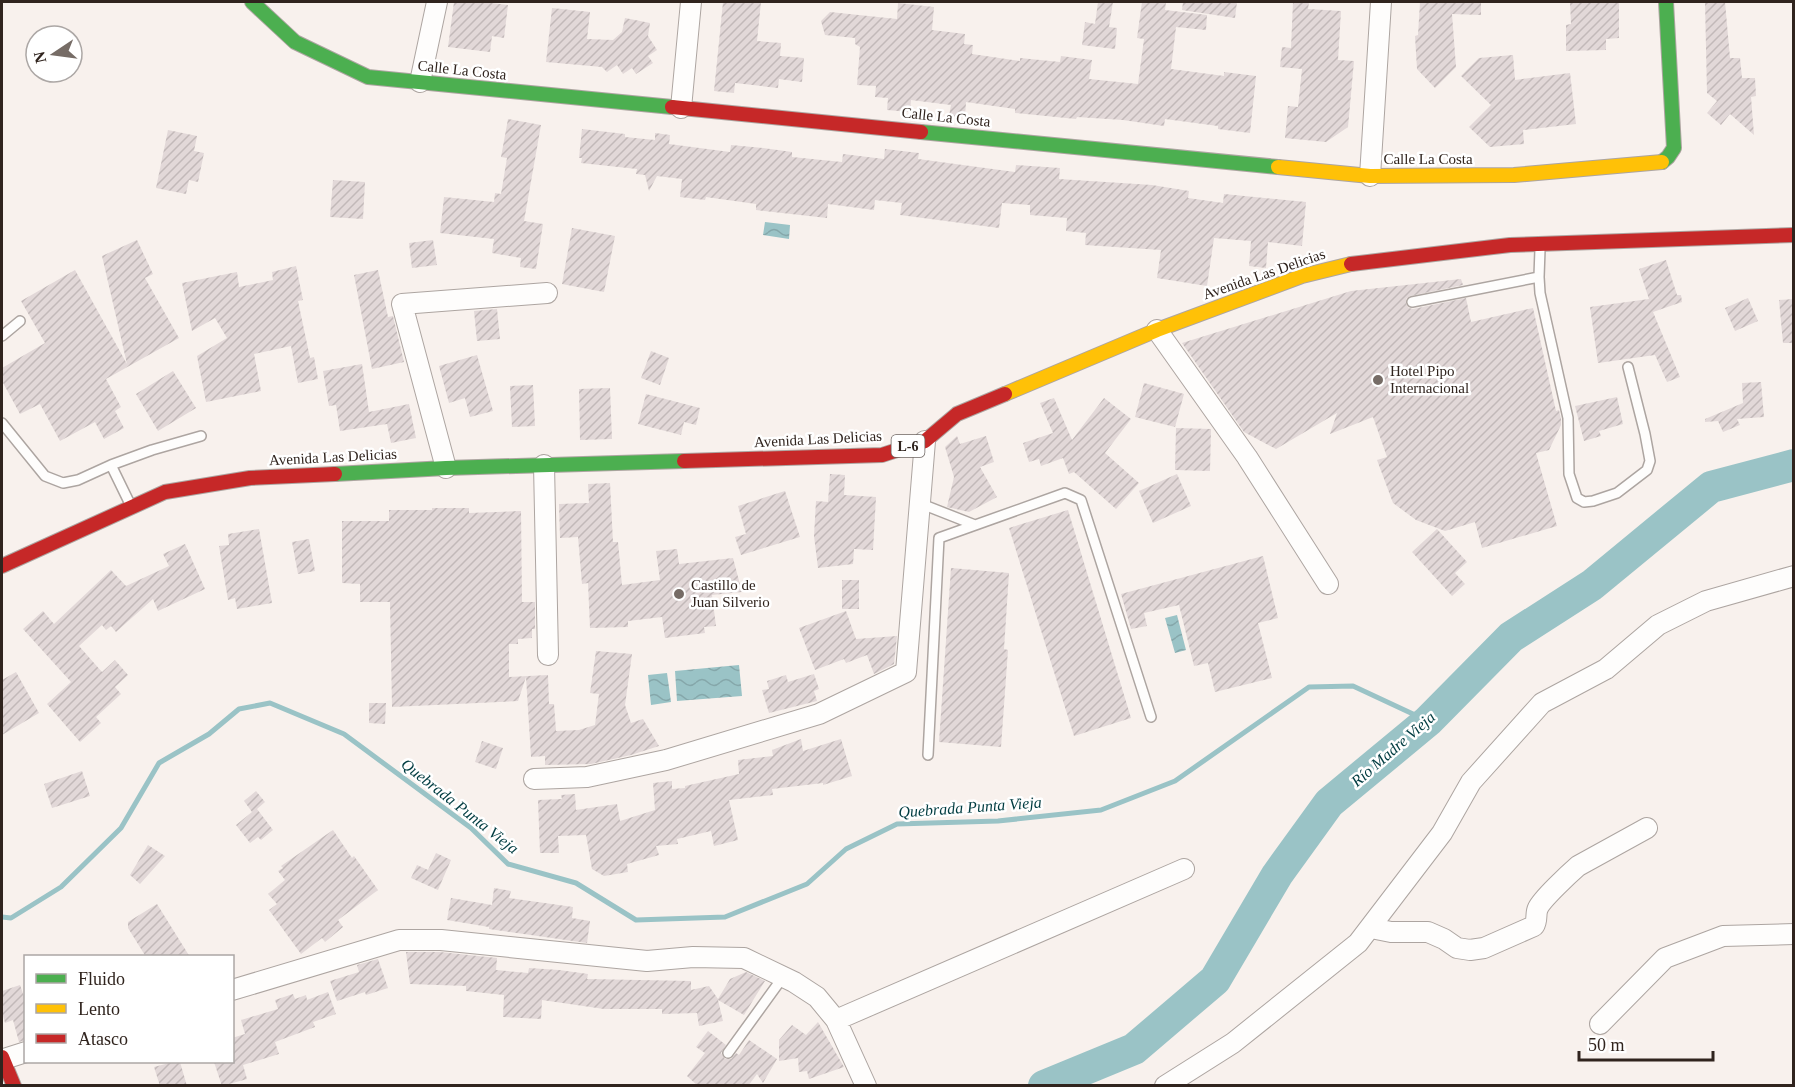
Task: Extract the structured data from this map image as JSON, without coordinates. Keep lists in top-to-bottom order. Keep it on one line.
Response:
{"streets":{"main road":["Calle La Costa","Avenida Las Delicias","L-6"]},"water":["Río Madre Vieja","Quebrada Punta Vieja"],"places":["Hotel Pipo Internacional","Castillo de Juan Silverio"],"legend":["Fluido","Lento","Atasco"],"scale_bar":"50 m","north":"left"}
